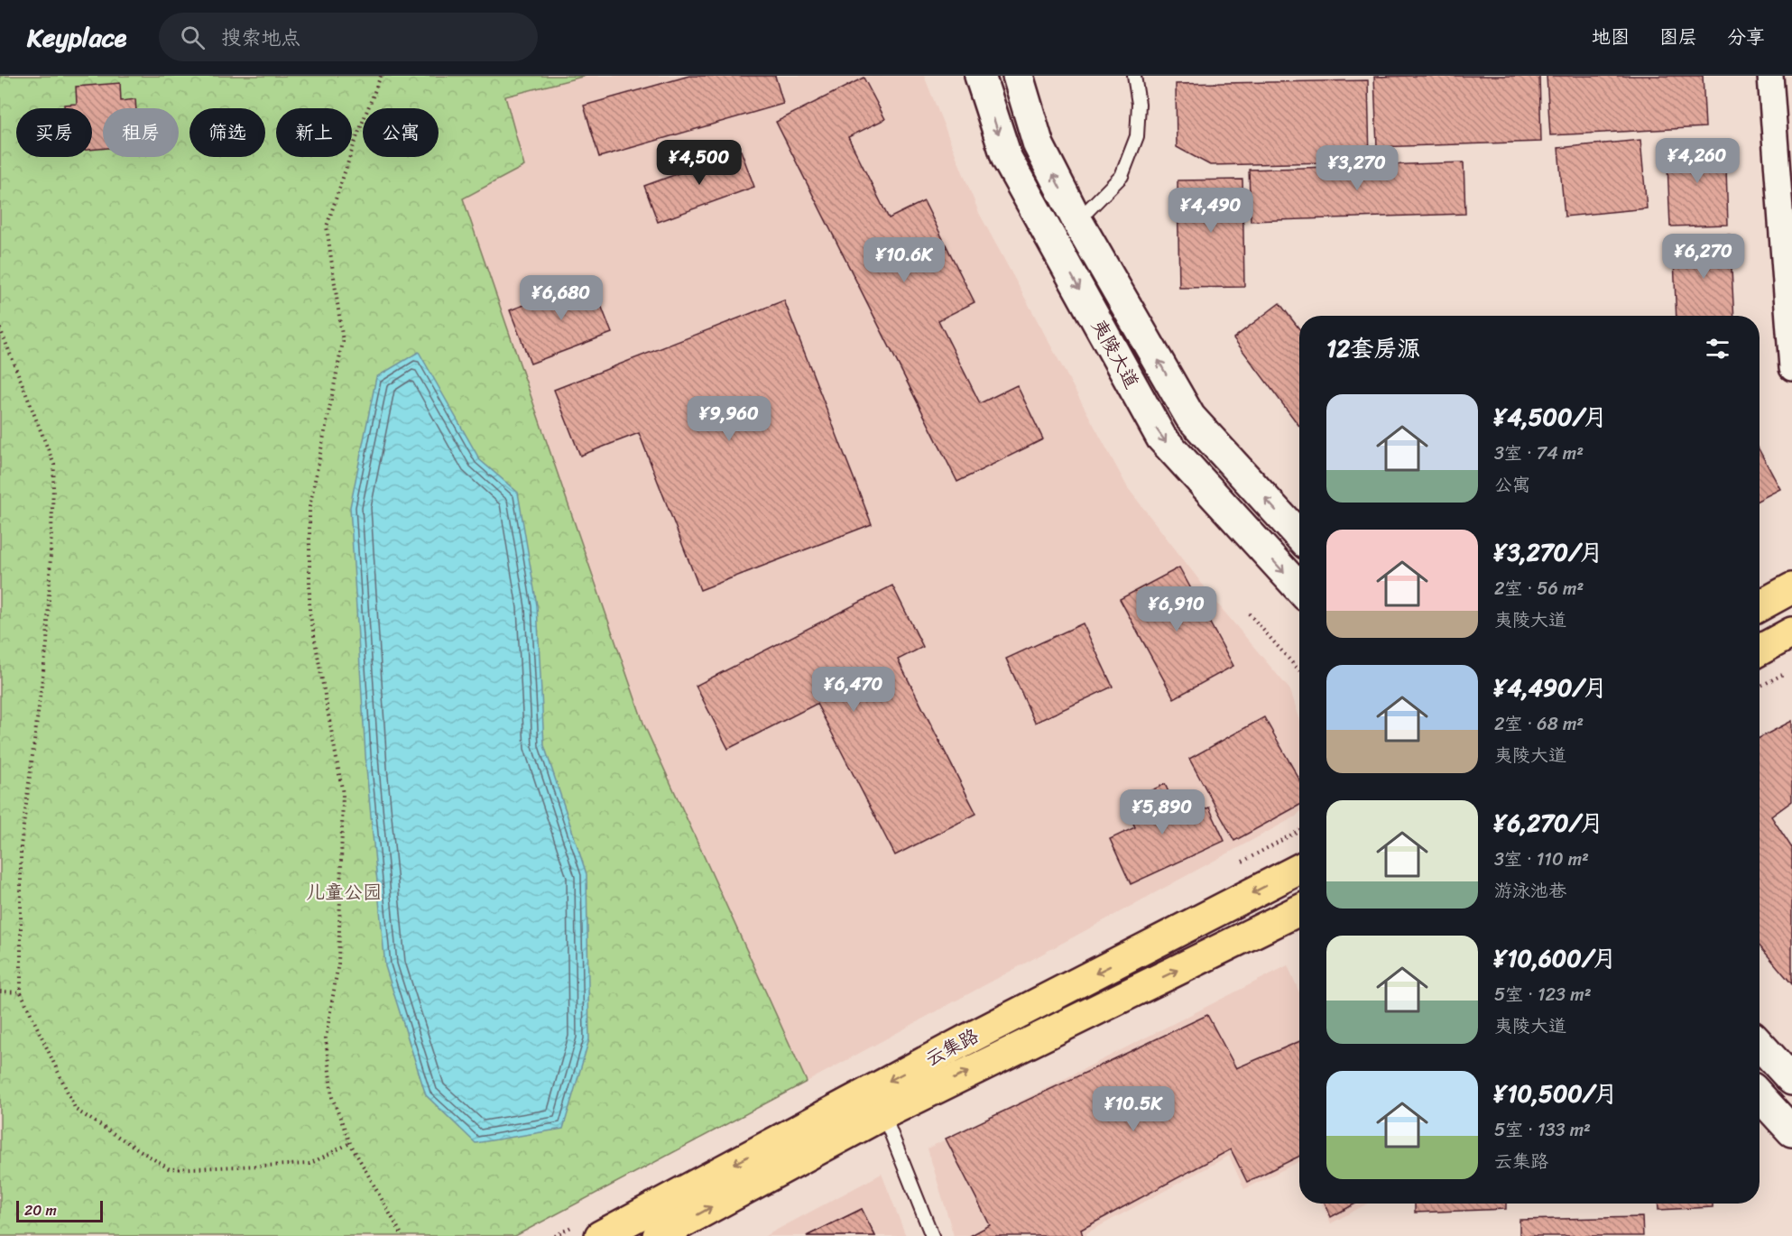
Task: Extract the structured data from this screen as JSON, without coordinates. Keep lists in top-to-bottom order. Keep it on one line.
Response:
{"streets":{"main road":["夷陵大道","云集路"]},"parks":["儿童公园"],"scale_bar":"20 m","page":{"header":"Keyplace","search":"搜索地点","nav":["地图","图层","分享"],"chip":["买房","租房","筛选","新上","公寓"],"price":["¥4,260","¥4,500","¥3,270","¥4,490","¥6,270","¥10.6K","¥6,680","¥9,960","¥6,910","¥6,470","¥5,890","¥10.5K"],"heading":"12套房源","list":[{"name":"¥4,500/月","note":"3室 · 74 m² · 公寓"},{"name":"¥3,270/月","note":"2室 · 56 m² · 夷陵大道"},{"name":"¥4,490/月","note":"2室 · 68 m² · 夷陵大道"},{"name":"¥6,270/月","note":"3室 · 110 m² · 游泳池巷"},{"name":"¥10,600/月","note":"5室 · 123 m² · 夷陵大道"},{"name":"¥10,500/月","note":"5室 · 133 m² · 云集路"}],"scale":"20 m"}}
